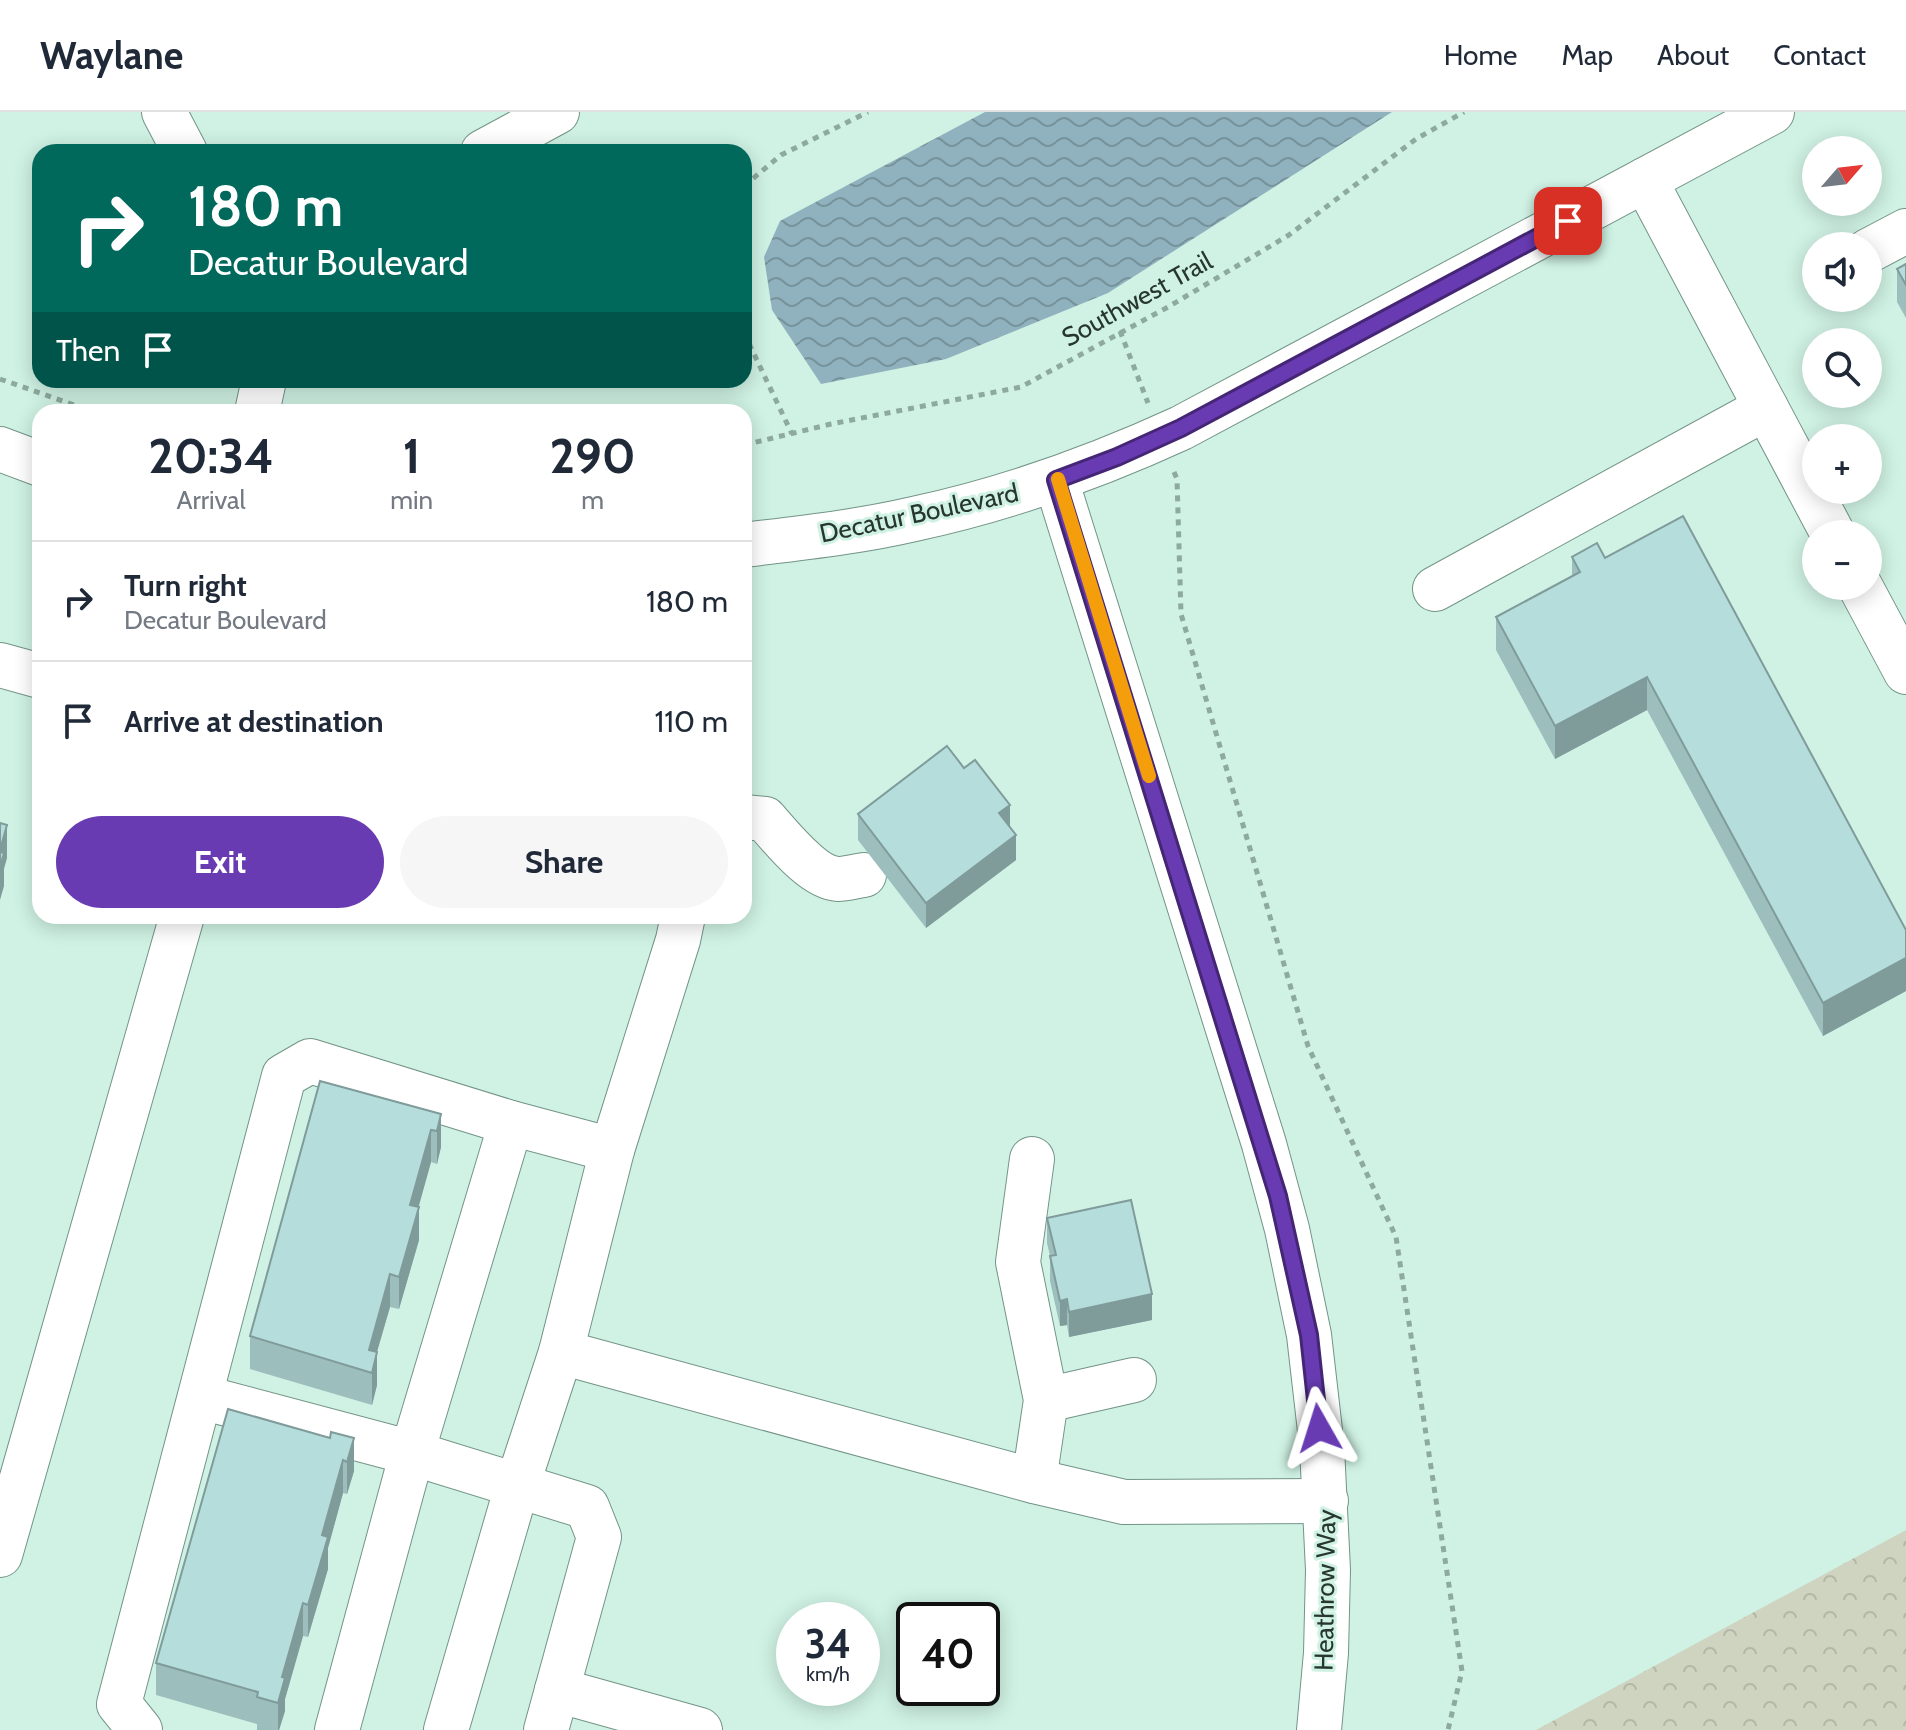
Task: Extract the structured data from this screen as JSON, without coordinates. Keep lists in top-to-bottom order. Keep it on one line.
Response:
{"streets":{"street":["Decatur Boulevard","Heathrow Way"],"path":["Southwest Trail"]},"crossings":[["Decatur Boulevard","Heathrow Way"]],"north":"top right","page":{"header":"Waylane","nav":["Home","Map","About","Contact"],"map_buttons":["+","−"],"turn":["180 m","Decatur Boulevard"],"then":"Then","eta":["20:34","Arrival","1","min","290","m"],"list":[{"name":"Turn right","note":"Decatur Boulevard","value":"180 m"},{"name":"Arrive at destination","value":"110 m"}],"buttons":["Exit","Share"],"speed":"34 km/h","limit":"40"}}
